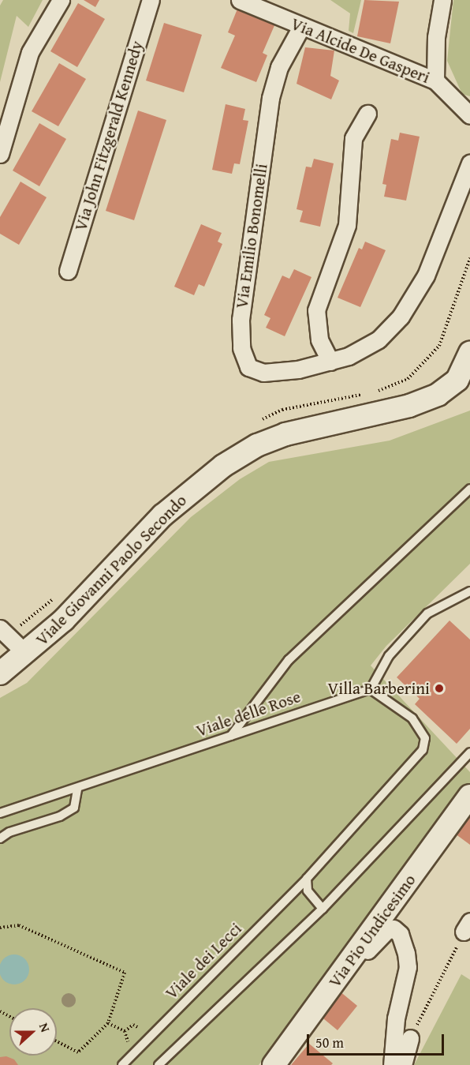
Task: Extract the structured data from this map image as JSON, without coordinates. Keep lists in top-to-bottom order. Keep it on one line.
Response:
{"streets":{"main road":["Viale Giovanni Paolo Secondo","Via Pio Undicesimo"],"street":["Via Alcide De Gasperi","Via John Fitzgerald Kennedy","Via Emilio Bonomelli"],"lane":["Viale delle Rose","Viale dei Lecci"]},"crossings":[["Via Alcide De Gasperi","Via Emilio Bonomelli"],["Viale delle Rose","Viale dei Lecci"]],"places":["Villa Barberini"],"scale_bar":"50 m","north":"right"}
